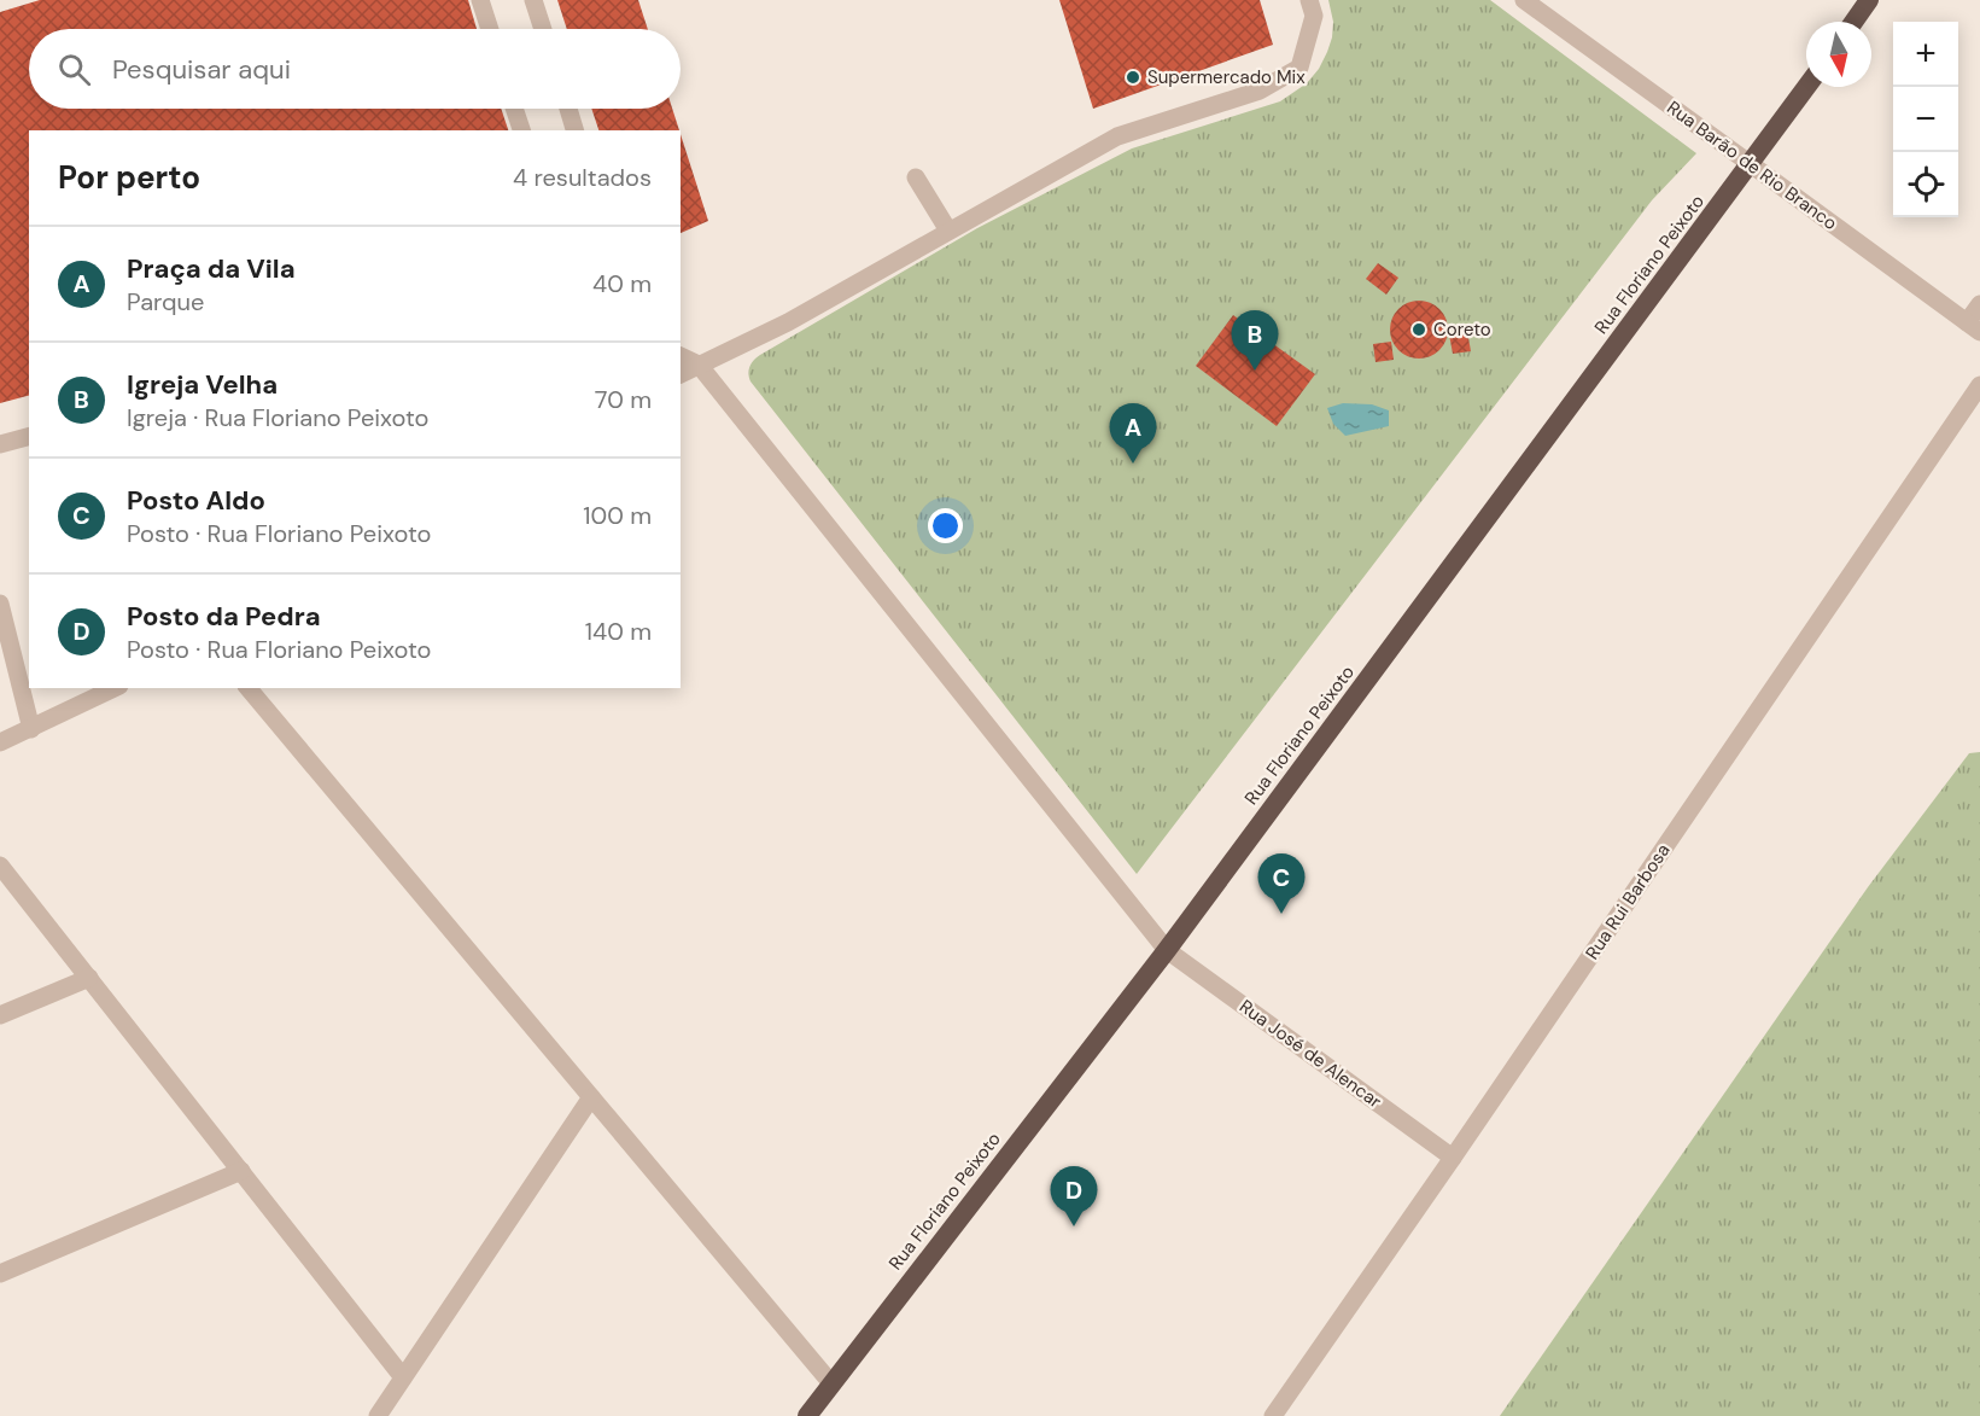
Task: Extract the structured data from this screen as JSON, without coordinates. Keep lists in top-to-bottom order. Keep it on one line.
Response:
{"streets":{"highway":["Rua Floriano Peixoto"],"street":["Rua Barão de Rio Branco","Rua Rui Barbosa","Rua José de Alencar"]},"crossings":[["Rua Barão de Rio Branco","Rua Floriano Peixoto"],["Rua Floriano Peixoto","Rua José de Alencar"],["Rua Rui Barbosa","Rua José de Alencar"]],"places":["Supermercado Mix","Coreto"],"north":"bottom","page":{"map_buttons":["+","−"],"search":"Pesquisar aqui","heading":["Por perto","4 resultados"],"list":[{"mark":"A","name":"Praça da Vila","note":"Parque","value":"40 m"},{"mark":"B","name":"Igreja Velha","note":"Igreja · Rua Floriano Peixoto","value":"70 m"},{"mark":"C","name":"Posto Aldo","note":"Posto · Rua Floriano Peixoto","value":"100 m"},{"mark":"D","name":"Posto da Pedra","note":"Posto · Rua Floriano Peixoto","value":"140 m"}],"pins":["B","A","C","D"]}}
